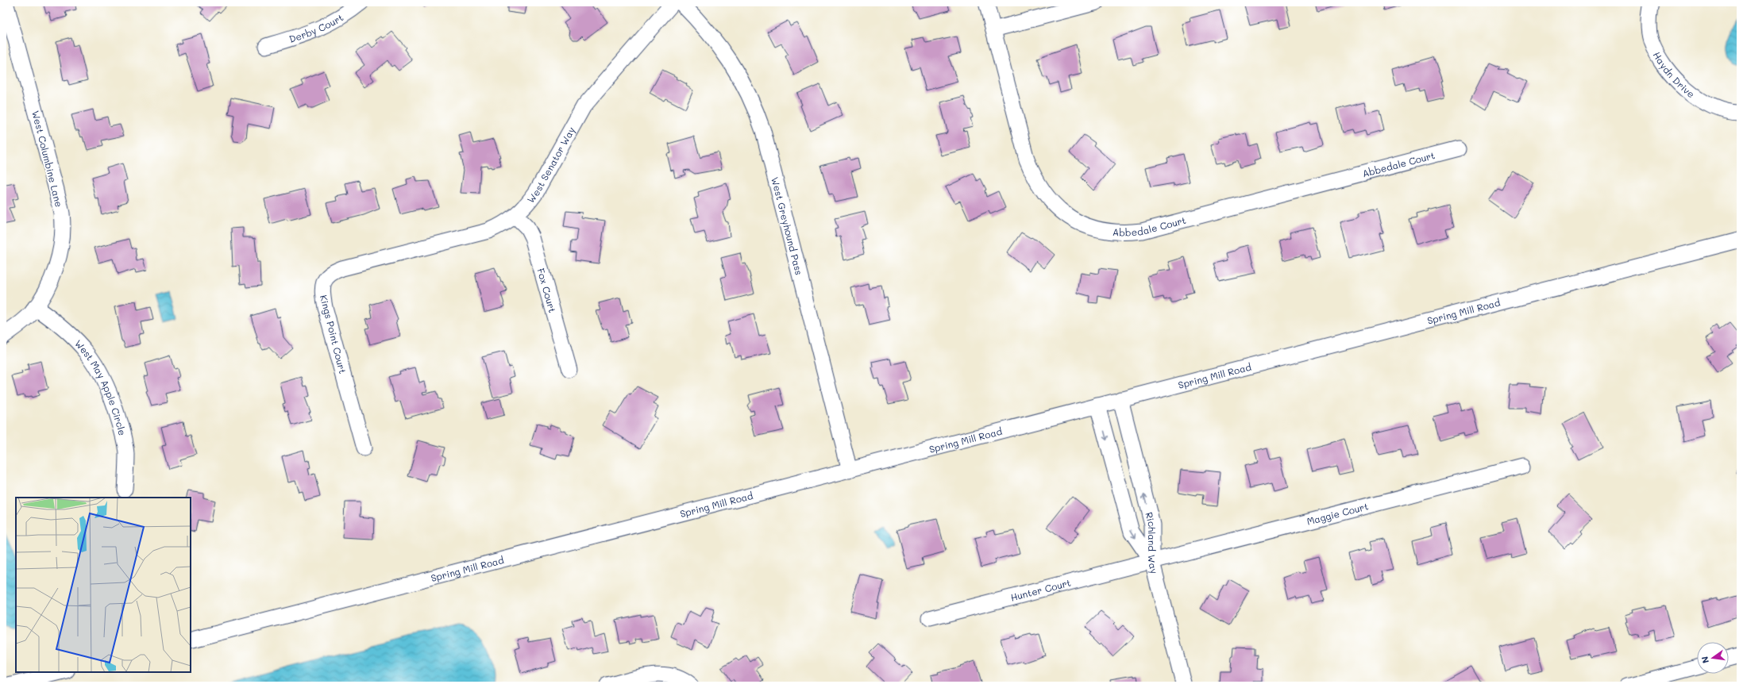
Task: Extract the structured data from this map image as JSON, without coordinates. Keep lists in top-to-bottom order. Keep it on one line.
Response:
{"streets":{"street":["Derby Court","Haydn Drive","West Columbine Lane","West Senator Way","Abbedale Court","West Greyhound Pass","Fox Court","Spring Mill Road","Kings Point Court","West May Apple Circle","Maggie Court","Richland Way","Hunter Court"]},"crossings":[["West Columbine Lane","West May Apple Circle"],["West Senator Way","Fox Court"],["West Senator Way","Kings Point Court"],["West Greyhound Pass","Spring Mill Road"],["Spring Mill Road","Richland Way"],["Maggie Court","Richland Way"],["Maggie Court","Hunter Court"],["Richland Way","Hunter Court"]],"north":"left"}
